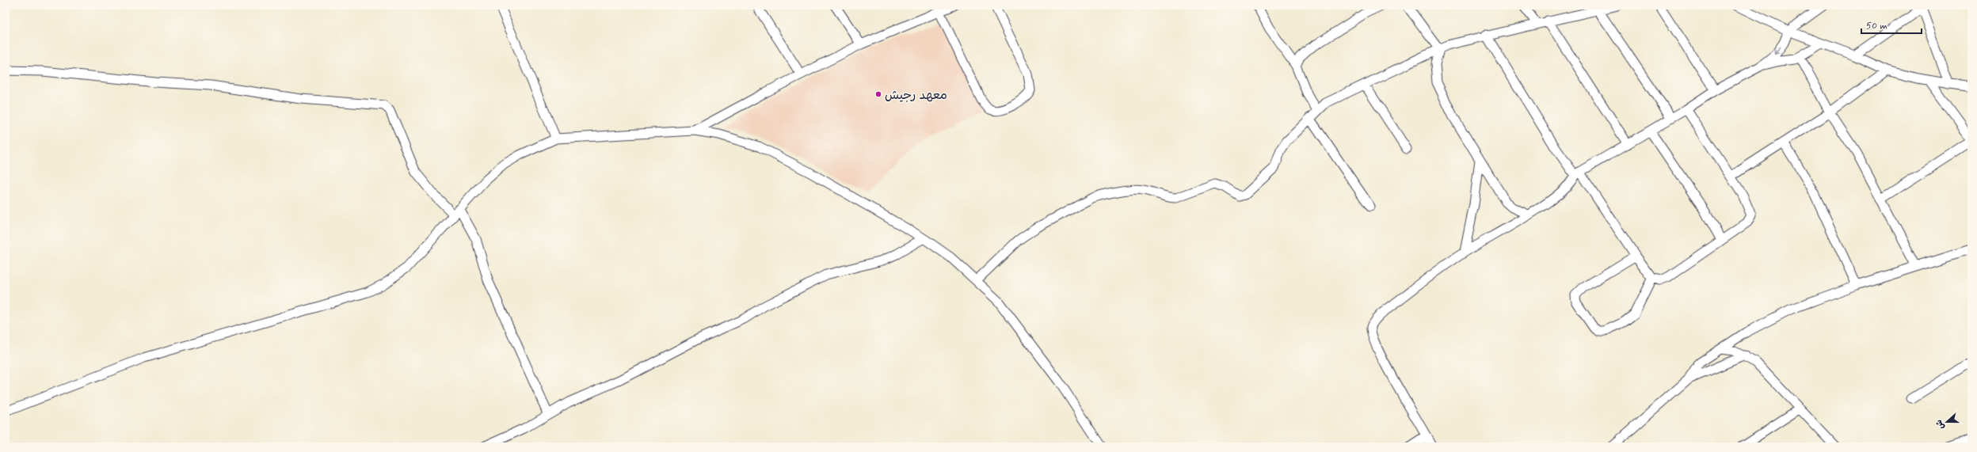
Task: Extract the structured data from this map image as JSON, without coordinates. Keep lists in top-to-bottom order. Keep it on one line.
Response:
{"places":["معهد رجيش"],"scale_bar":"50 m","north":"left"}
